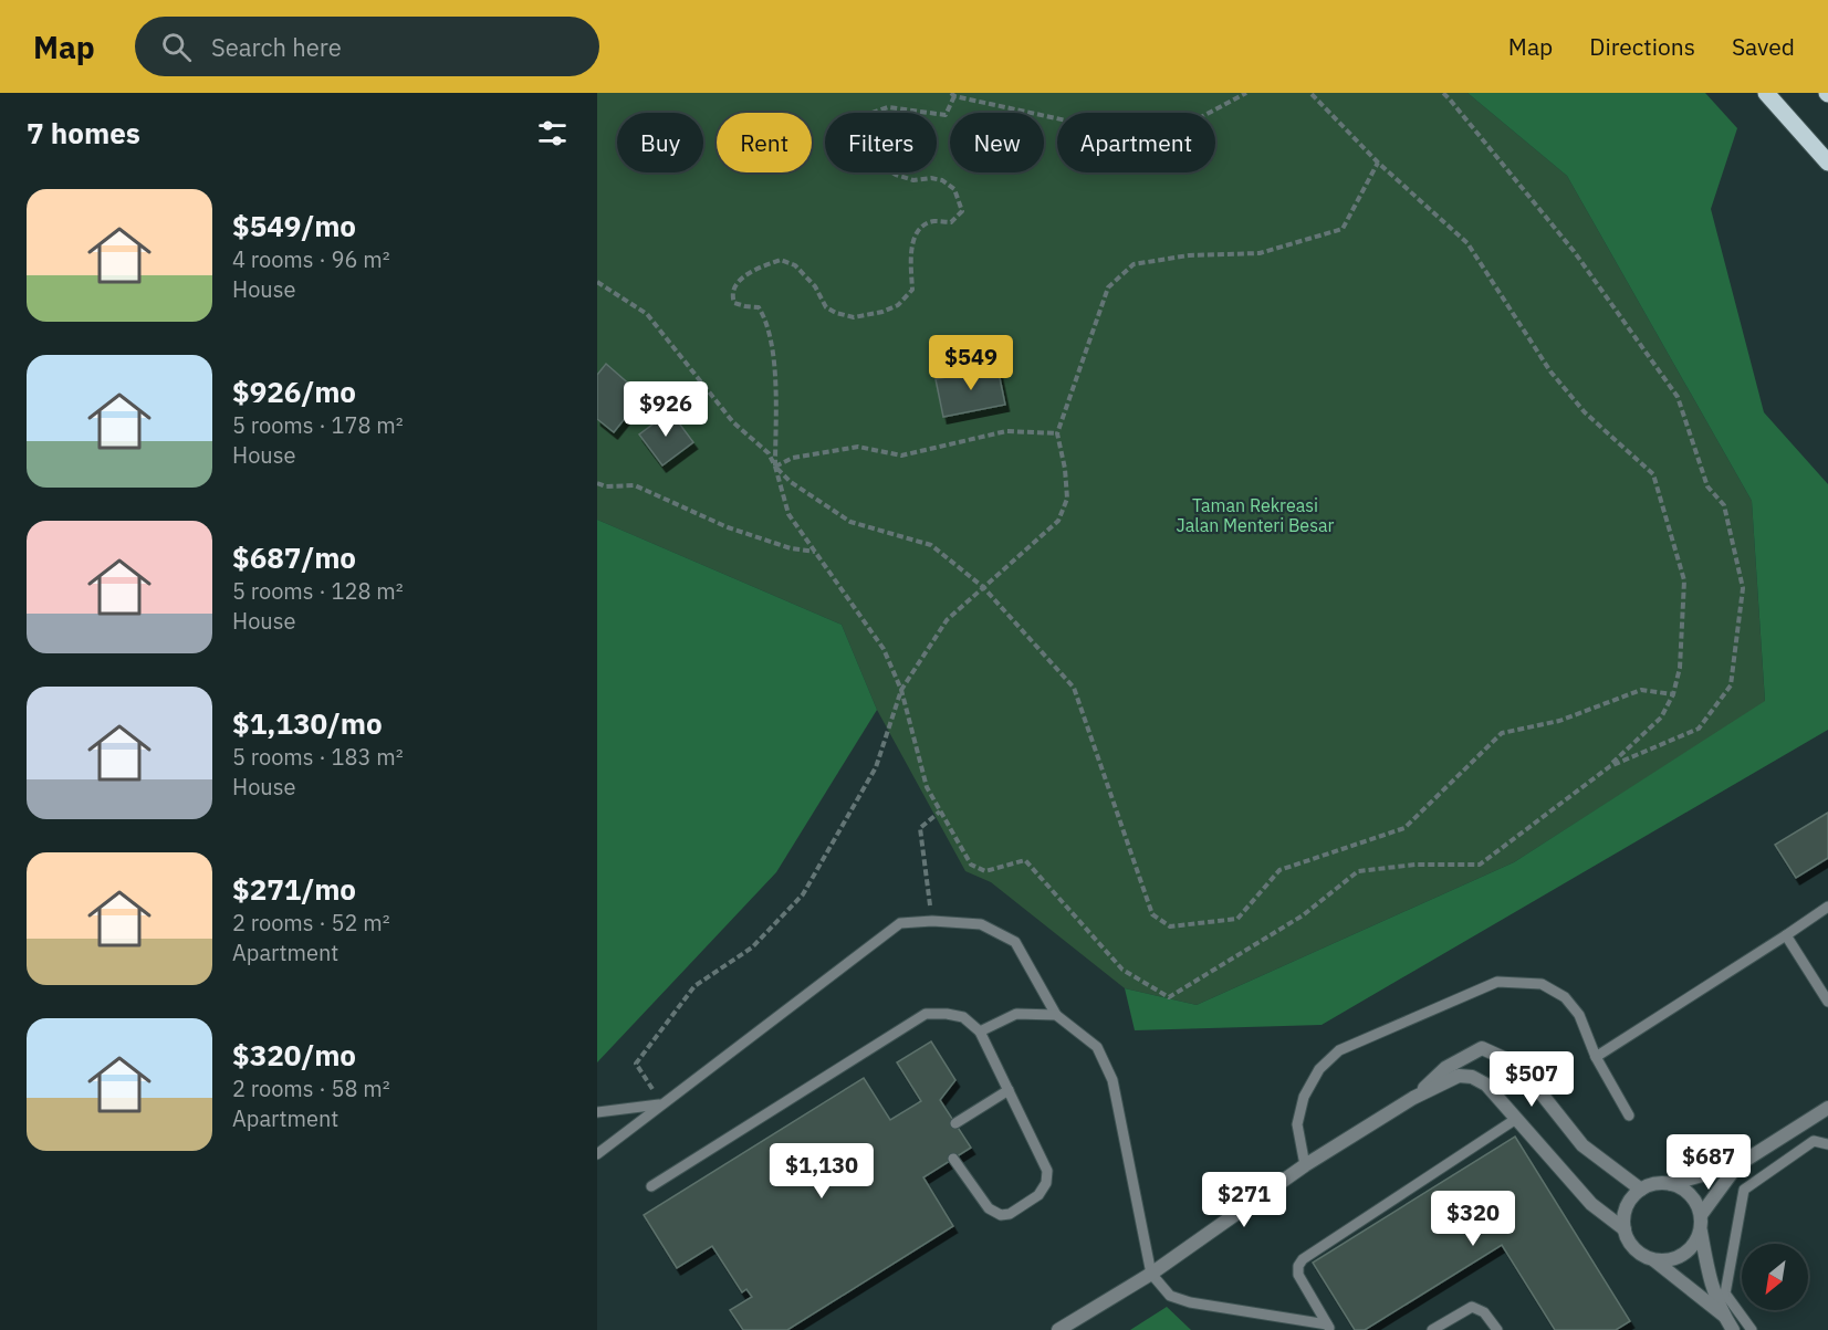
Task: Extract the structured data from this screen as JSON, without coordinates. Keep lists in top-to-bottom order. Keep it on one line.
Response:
{"parks":["Taman Rekreasi Jalan Menteri Besar"],"north":"bottom left","page":{"header":"Map","search":"Search here","nav":["Map","Directions","Saved"],"heading":"7 homes","chip":["Buy","Rent","Filters","New","Apartment"],"list":[{"name":"$549/mo","note":"4 rooms · 96 m² · House"},{"name":"$926/mo","note":"5 rooms · 178 m² · House"},{"name":"$687/mo","note":"5 rooms · 128 m² · House"},{"name":"$1,130/mo","note":"5 rooms · 183 m² · House"},{"name":"$271/mo","note":"2 rooms · 52 m² · Apartment"},{"name":"$320/mo","note":"2 rooms · 58 m² · Apartment"}],"price":["$549","$926","$507","$687","$1,130","$271","$320"]}}
